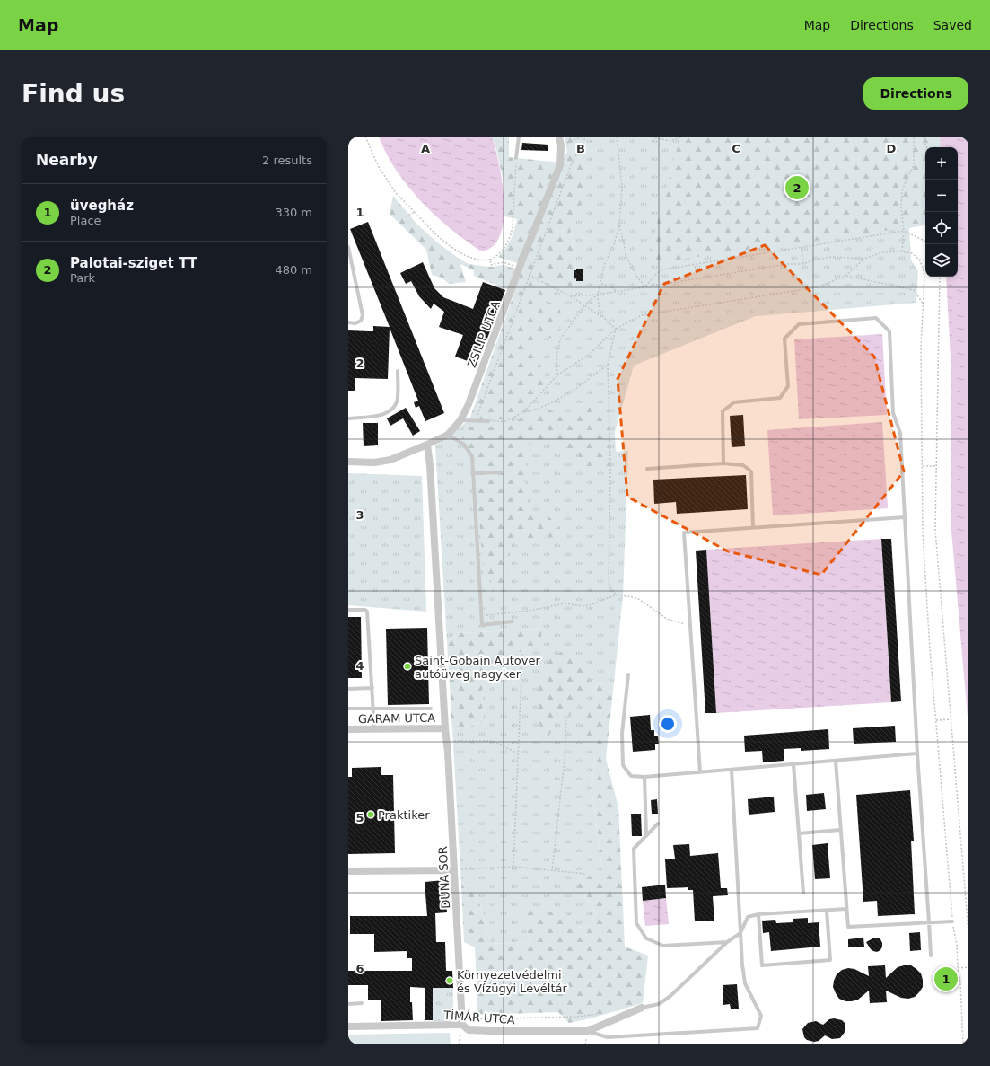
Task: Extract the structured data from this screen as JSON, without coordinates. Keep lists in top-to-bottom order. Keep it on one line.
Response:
{"streets":{"street":["ZSILIP UTCA","GARAM UTCA","DUNA SOR","TÍMÁR UTCA"]},"crossings":[["ZSILIP UTCA","DUNA SOR"],["GARAM UTCA","DUNA SOR"],["DUNA SOR","TÍMÁR UTCA"]],"places":["Saint-Gobain Autover autóüveg nagyker","Praktiker","Környezetvédelmi és Vízügyi Levéltár"],"page":{"header":"Map","nav":["Map","Directions","Saved"],"buttons":"Directions","title":"Find us","heading":["Nearby","2 results"],"map_buttons":["+","−"],"pins":["2","1"],"list":[{"mark":"1","name":"üvegház","note":"Place","value":"330 m"},{"mark":"2","name":"Palotai-sziget TT","note":"Park","value":"480 m"}]},"grid":{"columns":["A","B","C","D"],"rows":["1","2","3","4","5","6"]}}
